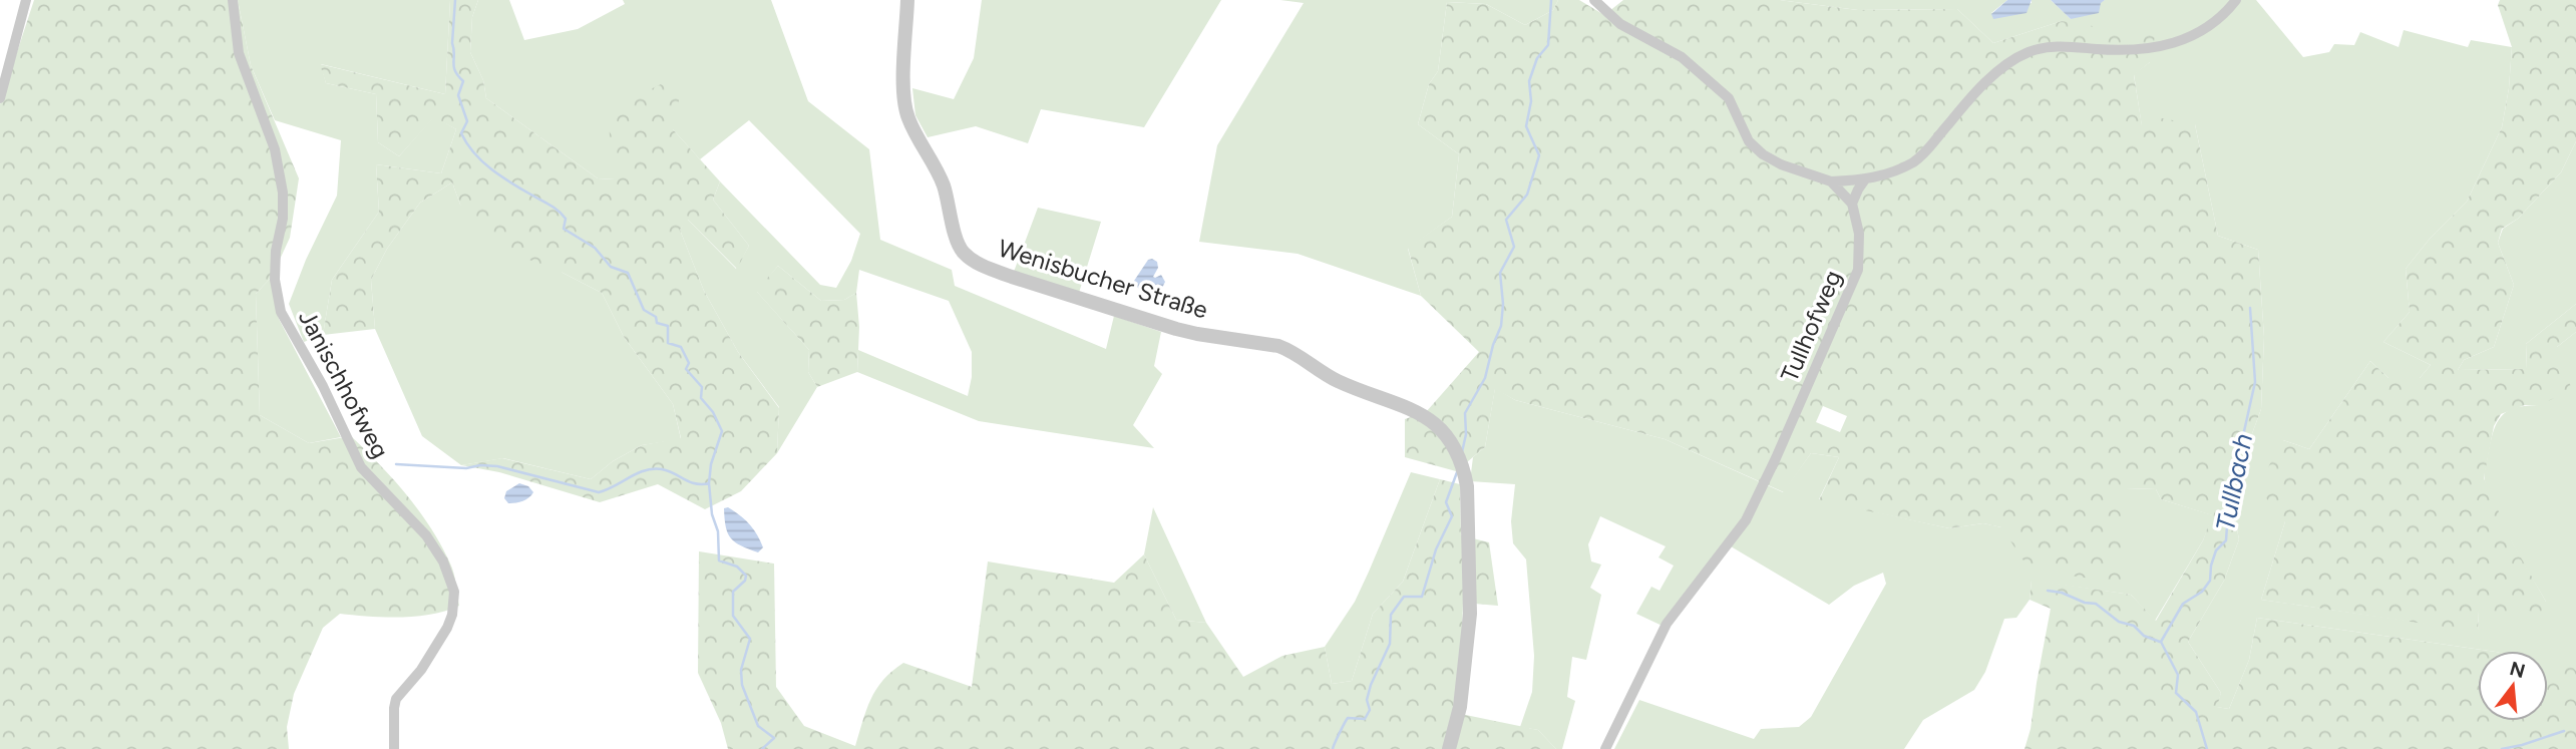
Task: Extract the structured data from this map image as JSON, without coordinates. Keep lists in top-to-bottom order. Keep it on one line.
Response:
{"streets":{"street":["Wenisbucher Straße","Tullhofweg","Janischhofweg"]},"water":["Tullbach"],"north":"top"}
